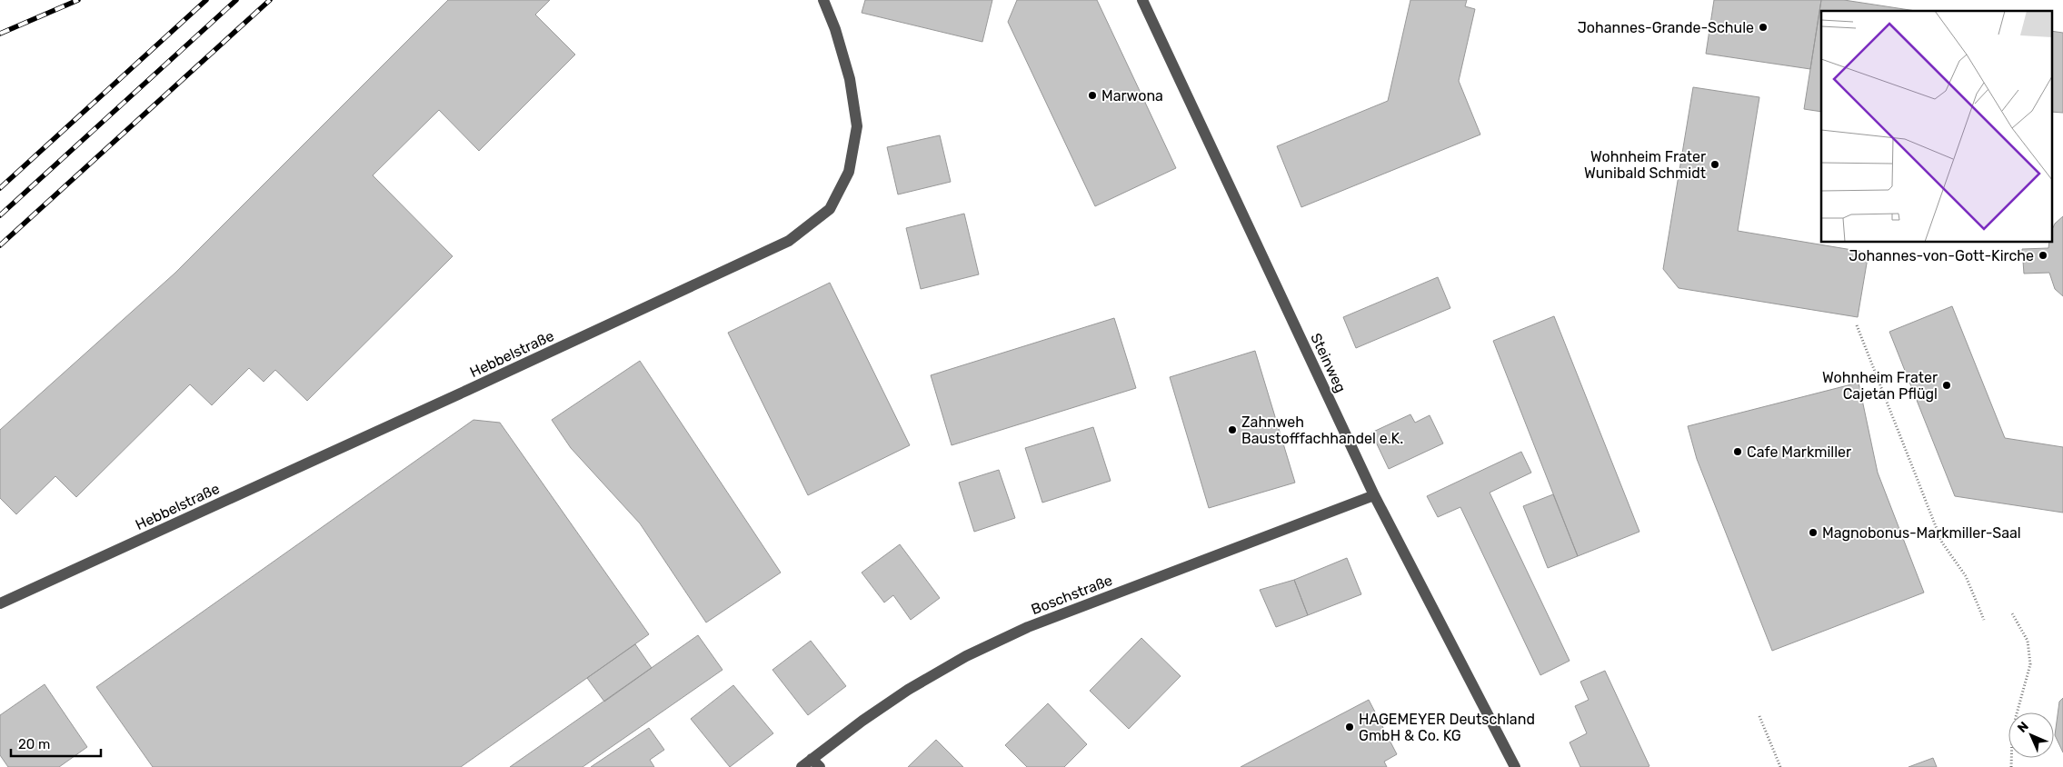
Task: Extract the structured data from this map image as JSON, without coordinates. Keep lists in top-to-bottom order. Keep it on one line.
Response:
{"streets":{"street":["Hebbelstraße","Steinweg","Boschstraße"]},"crossings":[["Steinweg","Boschstraße"]],"places":["Johannes-Grande-Schule","Marwona","Wohnheim Frater Wunibald Schmidt","Johannes-von-Gott-Kirche","Wohnheim Frater Cajetan Pflügl","Zahnweh Baustofffachhandel e.K.","Cafe Markmiller","Magnobonus-Markmiller-Saal","HAGEMEYER Deutschland GmbH & Co. KG"],"scale_bar":"20 m","north":"top left"}
